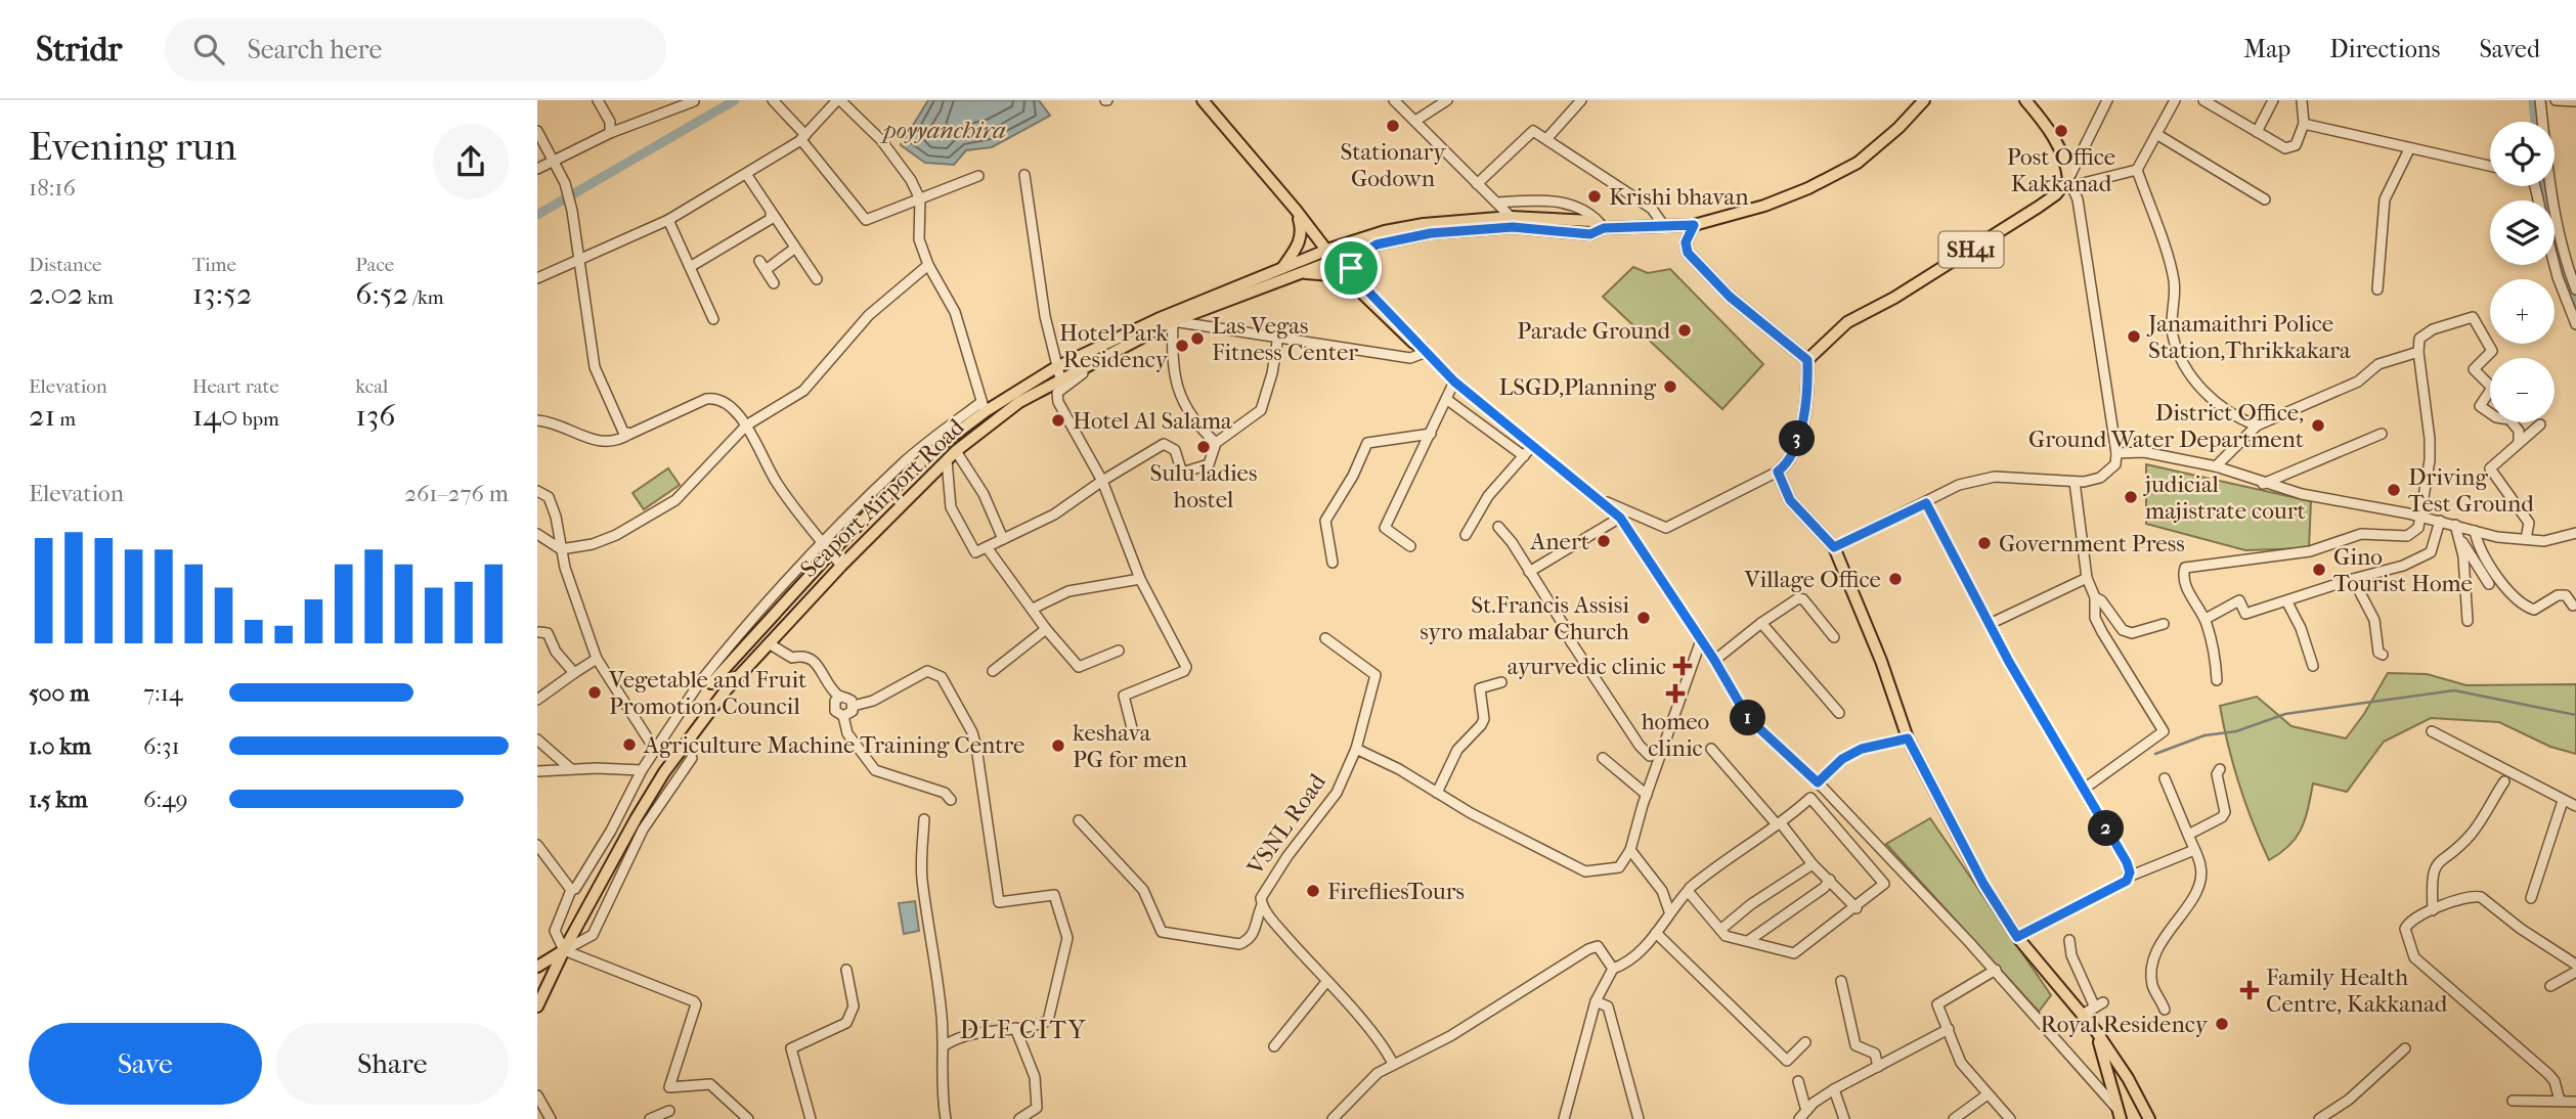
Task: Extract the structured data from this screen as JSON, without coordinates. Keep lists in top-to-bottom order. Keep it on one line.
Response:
{"streets":{"main road":["SH41","Seaport Airport Road"],"street":["VSNL Road"]},"districts":["DLF CITY"],"water":["poyyanchira"],"places":{"other":["Stationary Godown","Post Office Kakkanad","Krishi bhavan","Parade Ground","Janamaithri Police Station,Thrikkakara","Las Vegas Fitness Center","Hotel Park Residency","LSGD,Planning","Hotel Al Salama","District Office, Ground Water Department","Sulu ladies hostel","Driving Test Ground","judicial majistrate court","Anert","Government Press","Gino Tourist Home","Village Office","St.Francis Assisi syro malabar Church","Vegetable and Fruit Promotion Council","Agriculture Machine Training Centre","keshava PG for men","FirefliesTours","Royal Residency"],"health":["ayurvedic clinic","homeo clinic","Family Health Centre, Kakkanad"]},"page":{"header":"Stridr","search":"Search here","nav":["Map","Directions","Saved"],"heading":["Evening run","18:16"],"map_buttons":["+","−"],"stats":[["Distance","2.02 km"],["Time","13:52"],["Pace","6:52 /km"],["Elevation","21 m"],["Heart rate","140 bpm"],["kcal","136"]],"pins":["3","1","2"],"chart":["Elevation","261–276 m"],"list":[{"name":"500 m","note":"7:14"},{"name":"1.0 km","note":"6:31"},{"name":"1.5 km","note":"6:49"}],"buttons":["Save","Share"]}}
